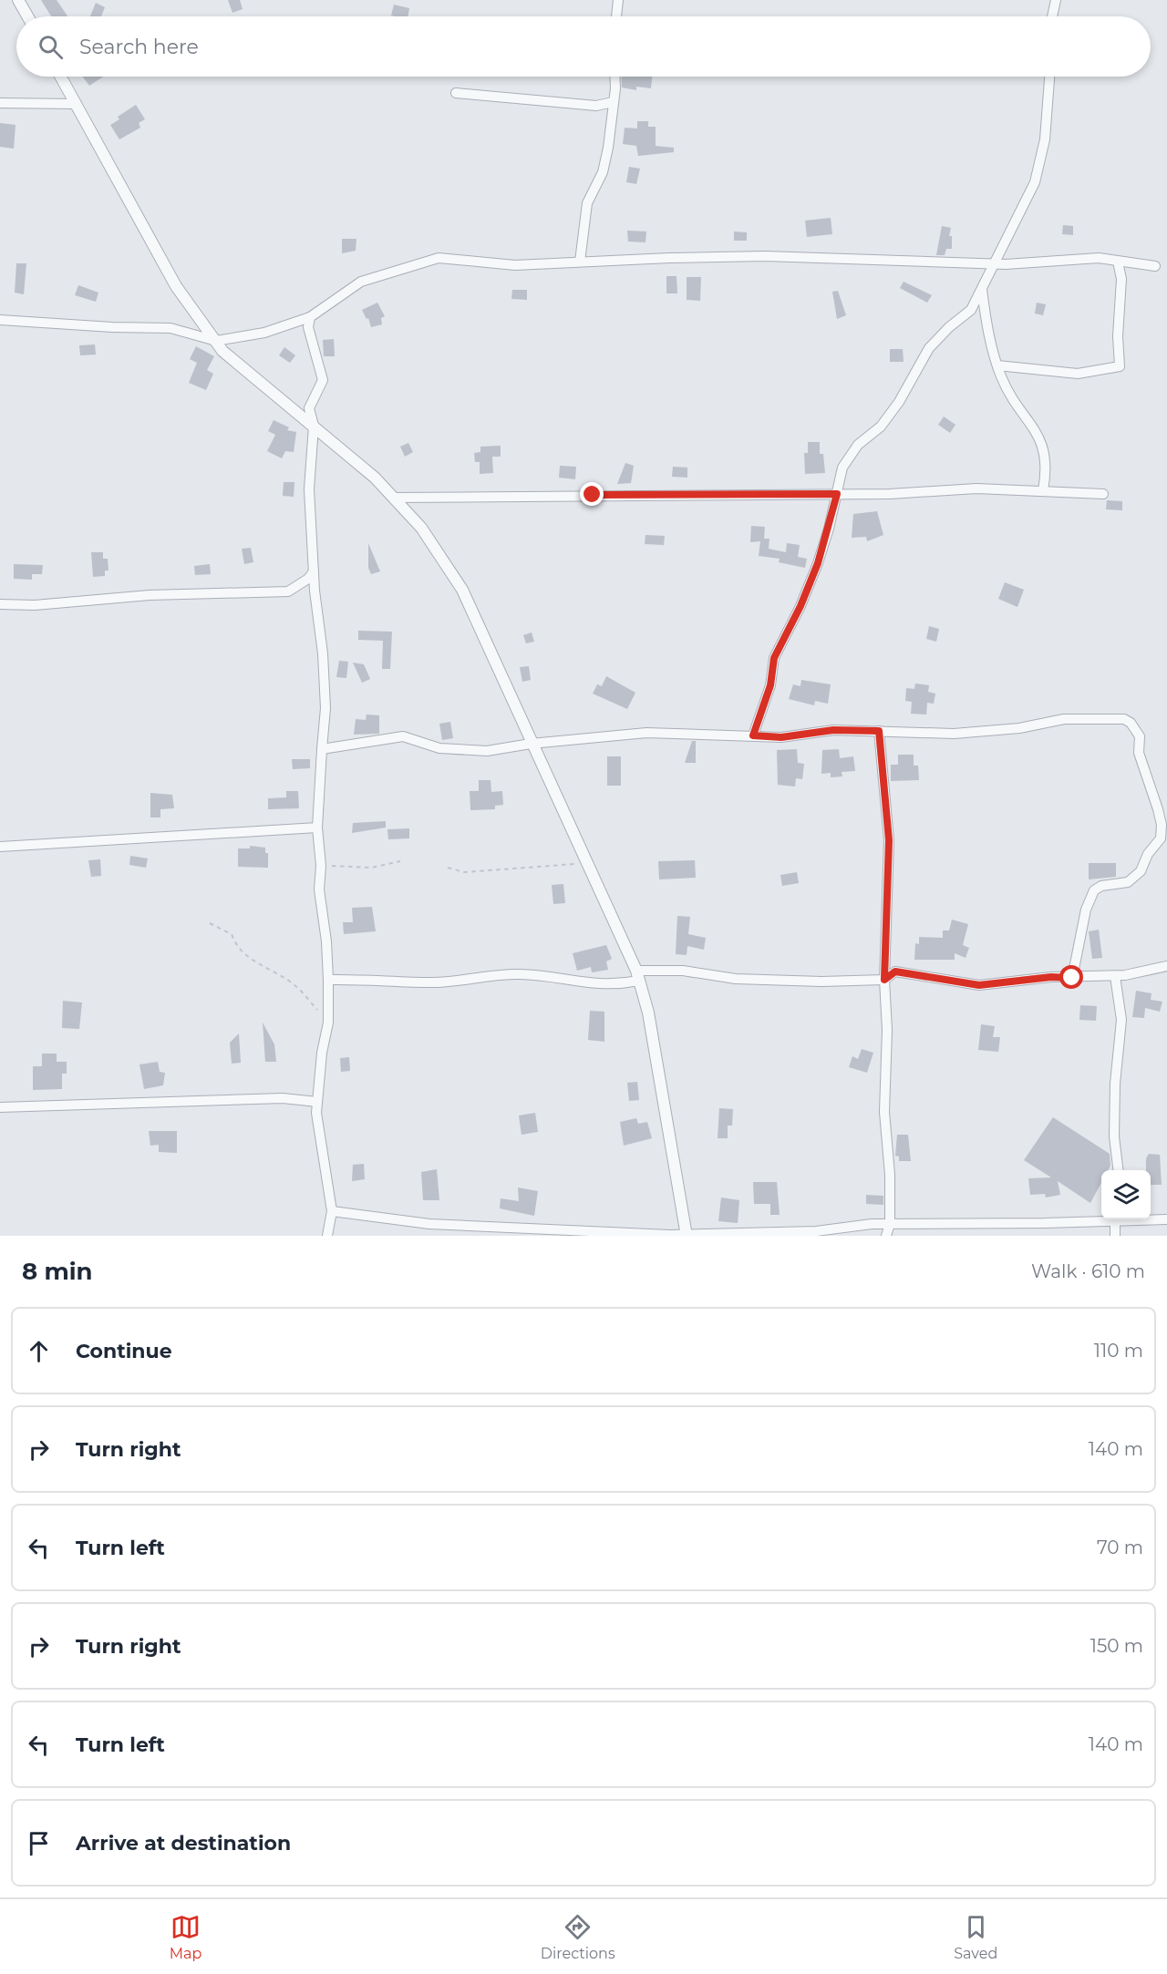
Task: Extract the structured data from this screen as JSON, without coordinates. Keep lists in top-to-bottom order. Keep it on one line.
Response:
{"page":{"search":"Search here","heading":["8 min","Walk · 610 m"],"list":[["Continue","110 m"],["Turn right","140 m"],["Turn left","70 m"],["Turn right","150 m"],["Turn left","140 m"],"Arrive at destination"],"nav":["Map","Directions","Saved"]}}
